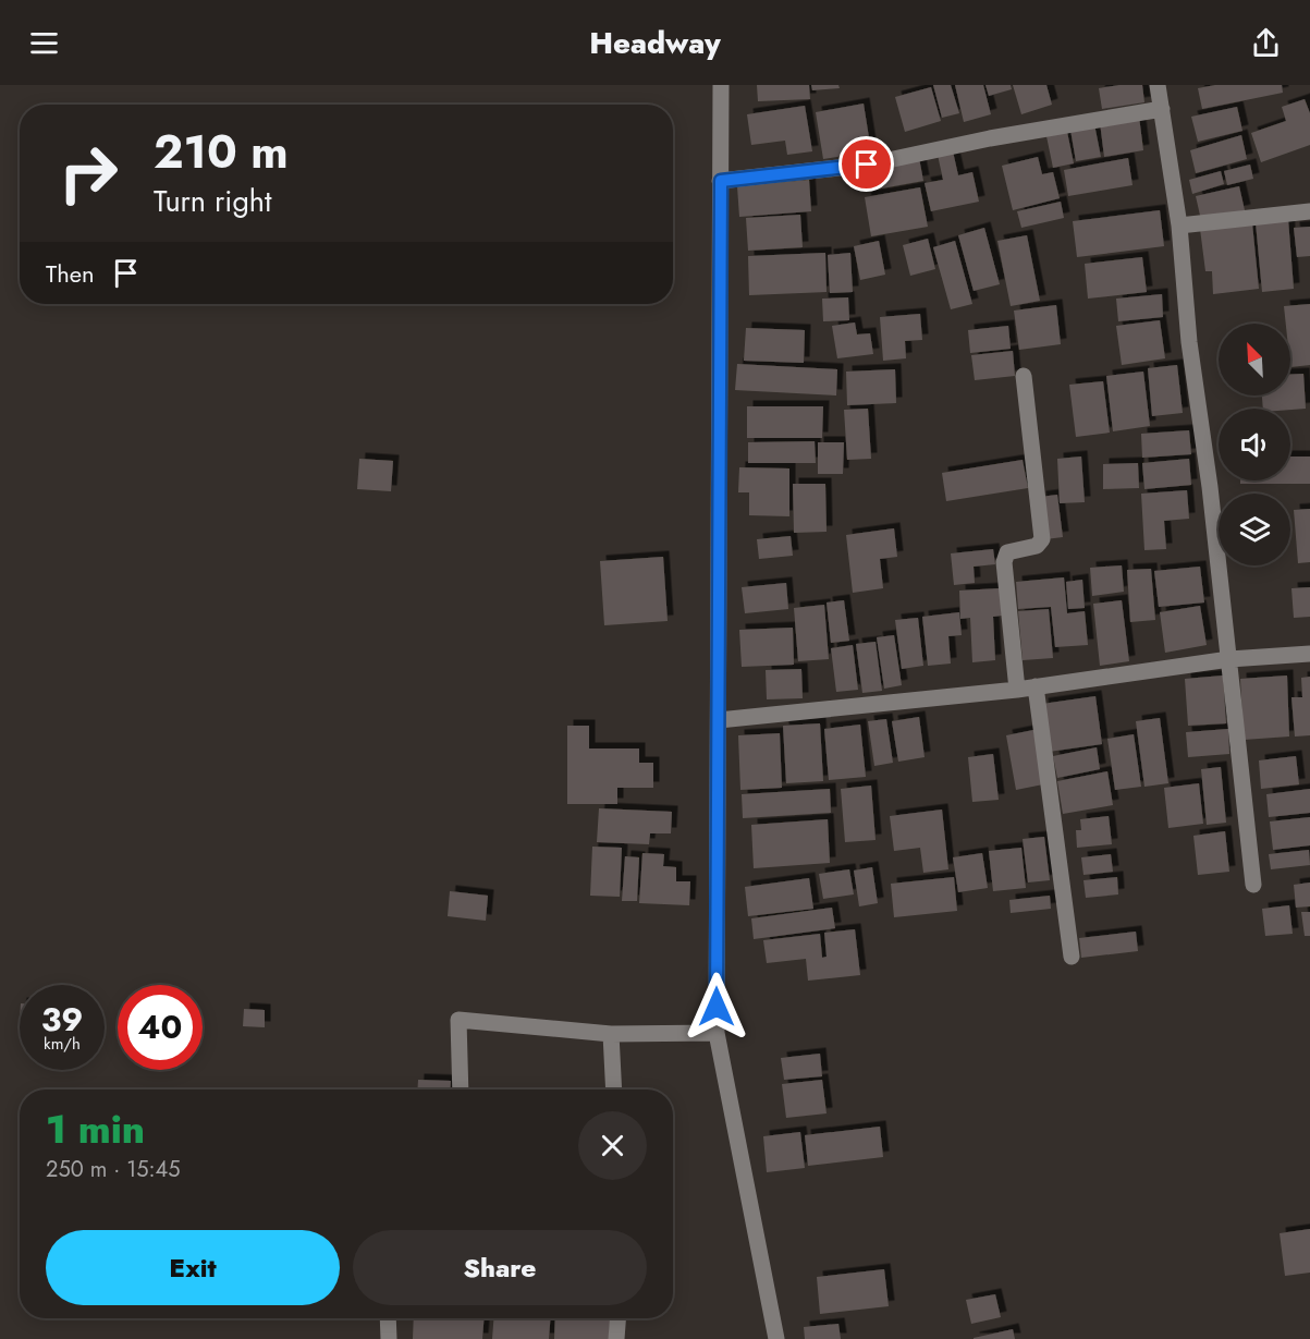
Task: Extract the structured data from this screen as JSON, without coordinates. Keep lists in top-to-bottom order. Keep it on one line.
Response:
{"north":"top left","page":{"header":"Headway","turn":["210 m","Turn right"],"then":"Then","speed":"39 km/h","limit":"40","heading":["1 min","250 m · 15:45"],"buttons":["Exit","Share"]}}
